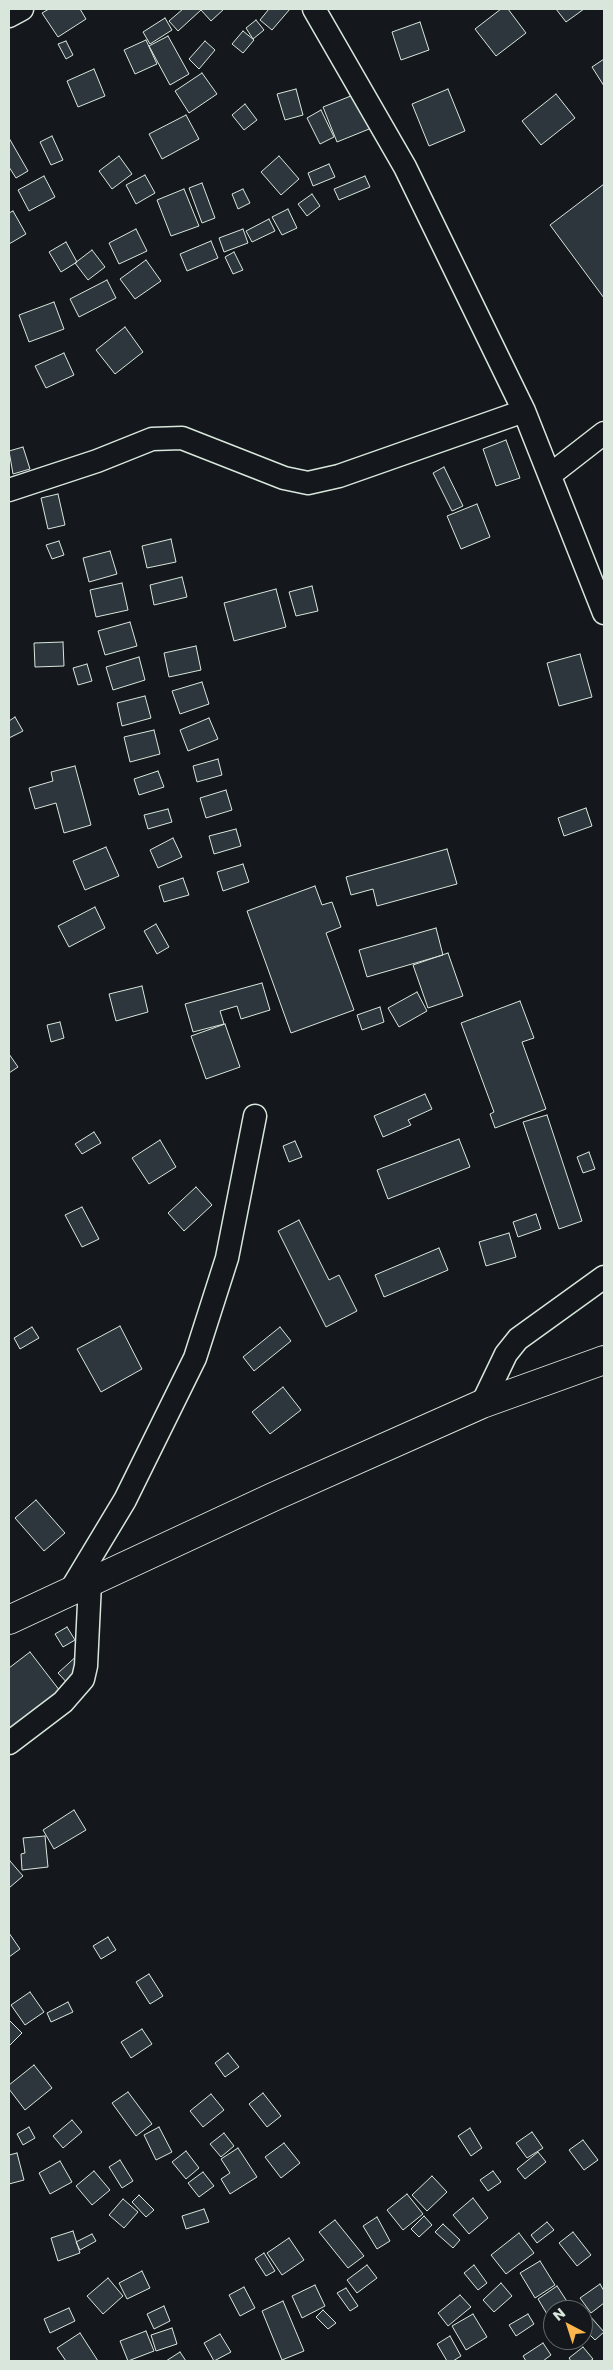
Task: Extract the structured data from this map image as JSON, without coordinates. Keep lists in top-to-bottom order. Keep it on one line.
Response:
{"north":"top left"}
